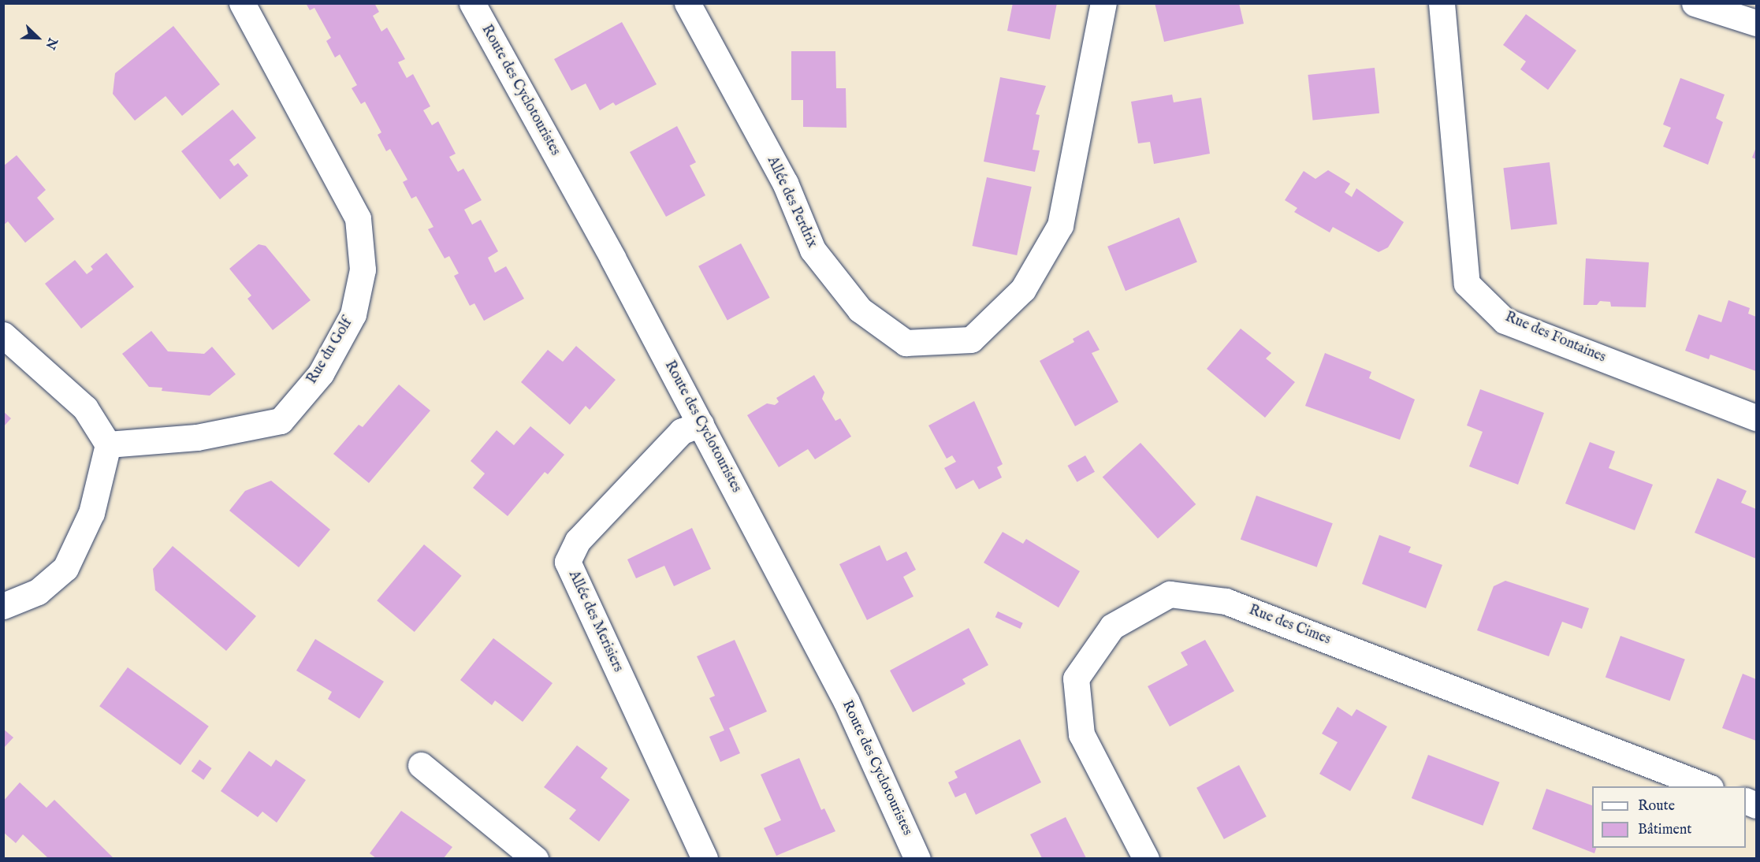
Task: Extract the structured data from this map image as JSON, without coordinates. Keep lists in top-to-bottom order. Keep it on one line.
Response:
{"streets":{"street":["Route des Cyclotouristes","Allée des Perdrix","Rue des Fontaines","Rue du Golf","Allée des Merisiers","Rue des Cimes"]},"crossings":[["Route des Cyclotouristes","Allée des Merisiers"]],"legend":["Route","Bâtiment"],"north":"bottom right"}
